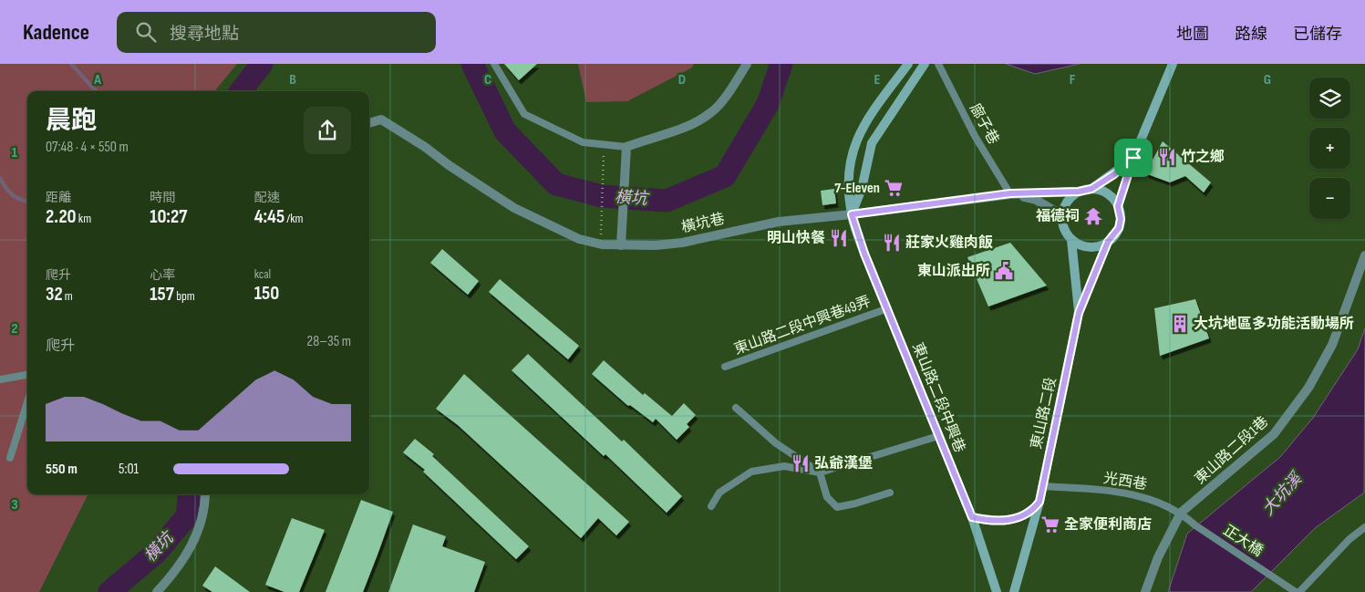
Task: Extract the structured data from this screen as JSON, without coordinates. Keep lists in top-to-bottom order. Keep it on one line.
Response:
{"streets":{"main road":["東山路二段中興巷","東山路二段"],"street":["橫坑巷","東山路二段1巷"],"lane":["廍子巷","東山路二段中興巷49弄","光西巷","正大橋"]},"crossings":[["廍子巷","橫坑巷"],["橫坑巷","東山路二段中興巷"],["橫坑巷","東山路二段"],["東山路二段中興巷49弄","東山路二段中興巷"],["東山路二段","光西巷"],["東山路二段1巷","光西巷"],["光西巷","正大橋"]],"water":["橫坑","大坑溪"],"places":{"restaurant":["竹之鄉","明山快餐","莊家火雞肉飯","弘爺漢堡"],"supermarket":["7-Eleven","全家便利商店"],"temple":["福德祠"],"public building":["東山派出所"],"building":["大坑地區多功能活動場所"]},"page":{"header":"Kadence","search":"搜尋地點","nav":["地圖","路線","已儲存"],"map_buttons":["+","−"],"heading":["晨跑","07:48 · 4 × 550 m"],"stats":[["距離","2.20 km"],["時間","10:27"],["配速","4:45 /km"],["爬升","32 m"],["心率","157 bpm"],["kcal","150"]],"chart":["爬升","28–35 m"],"list":[{"name":"550 m","note":"5:01"}]},"grid":{"columns":["A","B","C","D","E","F","G"],"rows":["1","2","3"]}}
